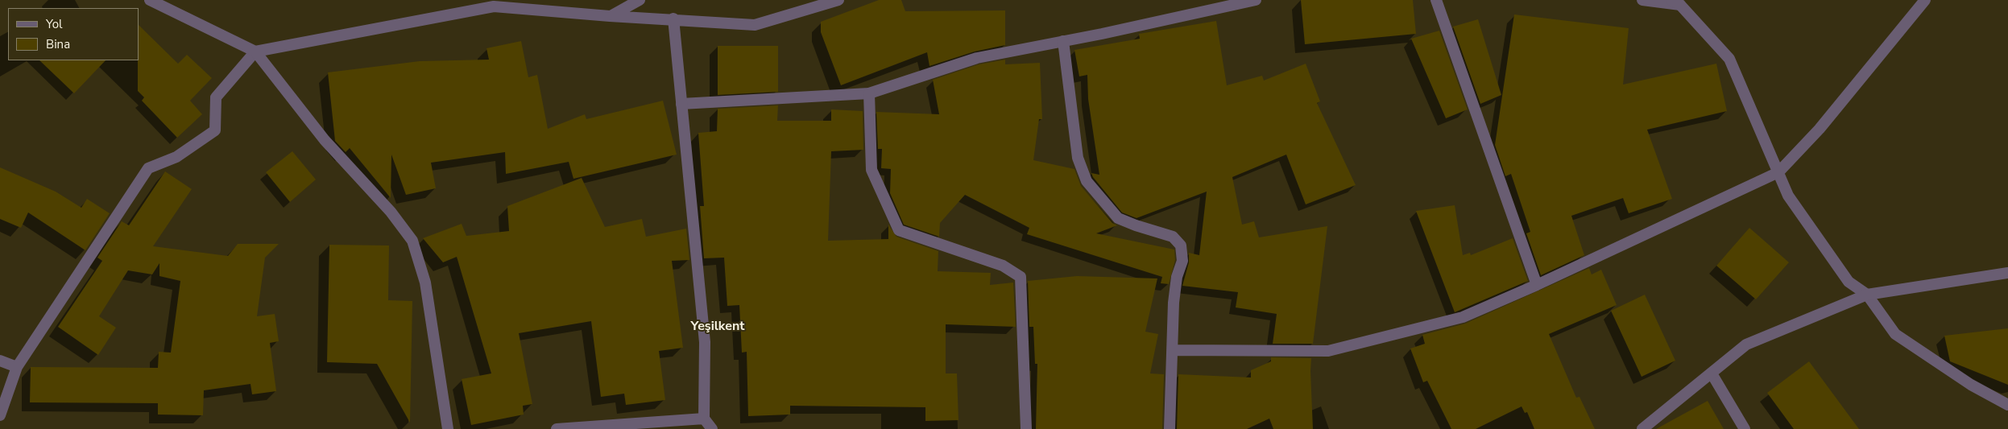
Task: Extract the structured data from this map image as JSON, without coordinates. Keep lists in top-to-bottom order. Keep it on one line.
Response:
{"districts":["Yeşilkent"],"legend":["Yol","Bina"]}
